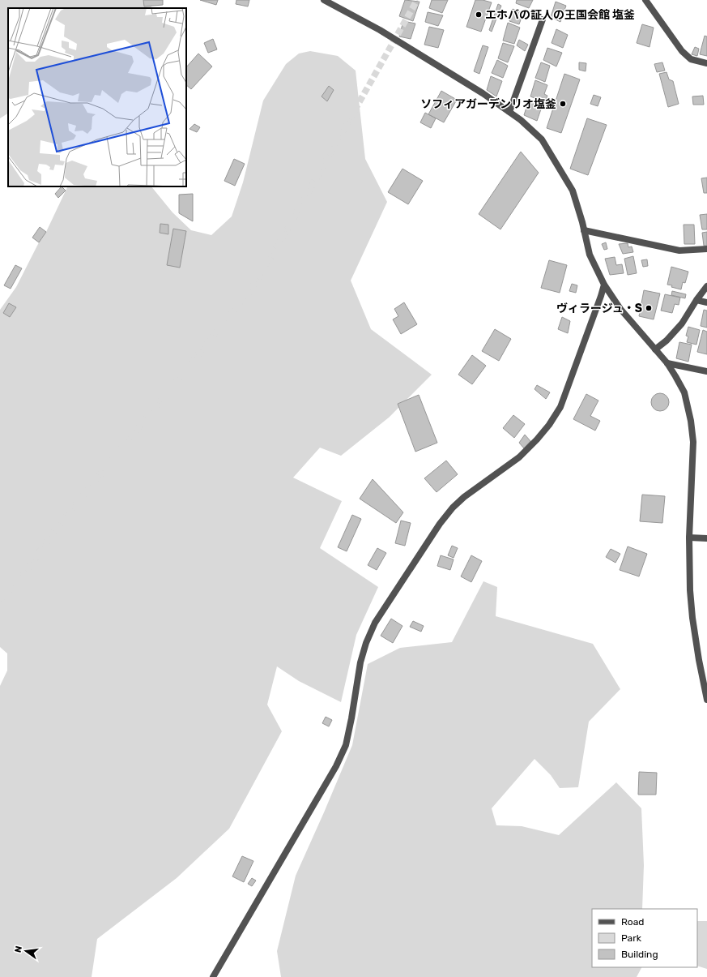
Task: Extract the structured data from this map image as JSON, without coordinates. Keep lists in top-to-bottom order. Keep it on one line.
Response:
{"places":["エホバの証人の王国会館 塩釜","ソフィアガーデンリオ塩釜","ヴィラージュ・S"],"legend":["Road","Park","Building"],"north":"left"}
